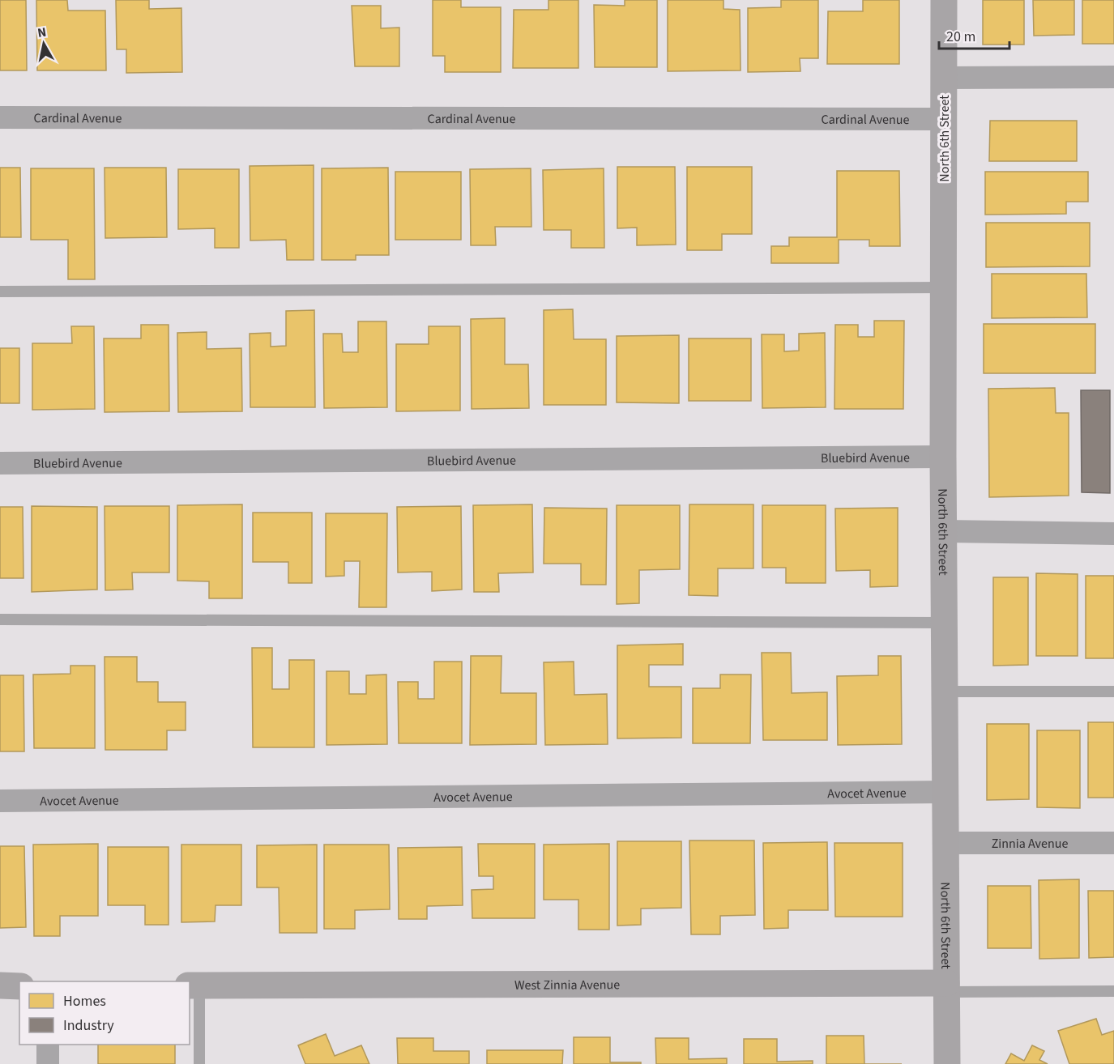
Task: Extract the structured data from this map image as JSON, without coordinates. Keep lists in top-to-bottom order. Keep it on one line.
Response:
{"streets":{"street":["Cardinal Avenue","North 6th Street","Bluebird Avenue","Avocet Avenue","Zinnia Avenue","West Zinnia Avenue"]},"crossings":[["Cardinal Avenue","North 6th Street"],["North 6th Street","Bluebird Avenue"],["North 6th Street","Avocet Avenue"],["North 6th Street","Zinnia Avenue"],["North 6th Street","West Zinnia Avenue"]],"legend":["Homes","Industry"],"scale_bar":"20 m","north":"top"}
